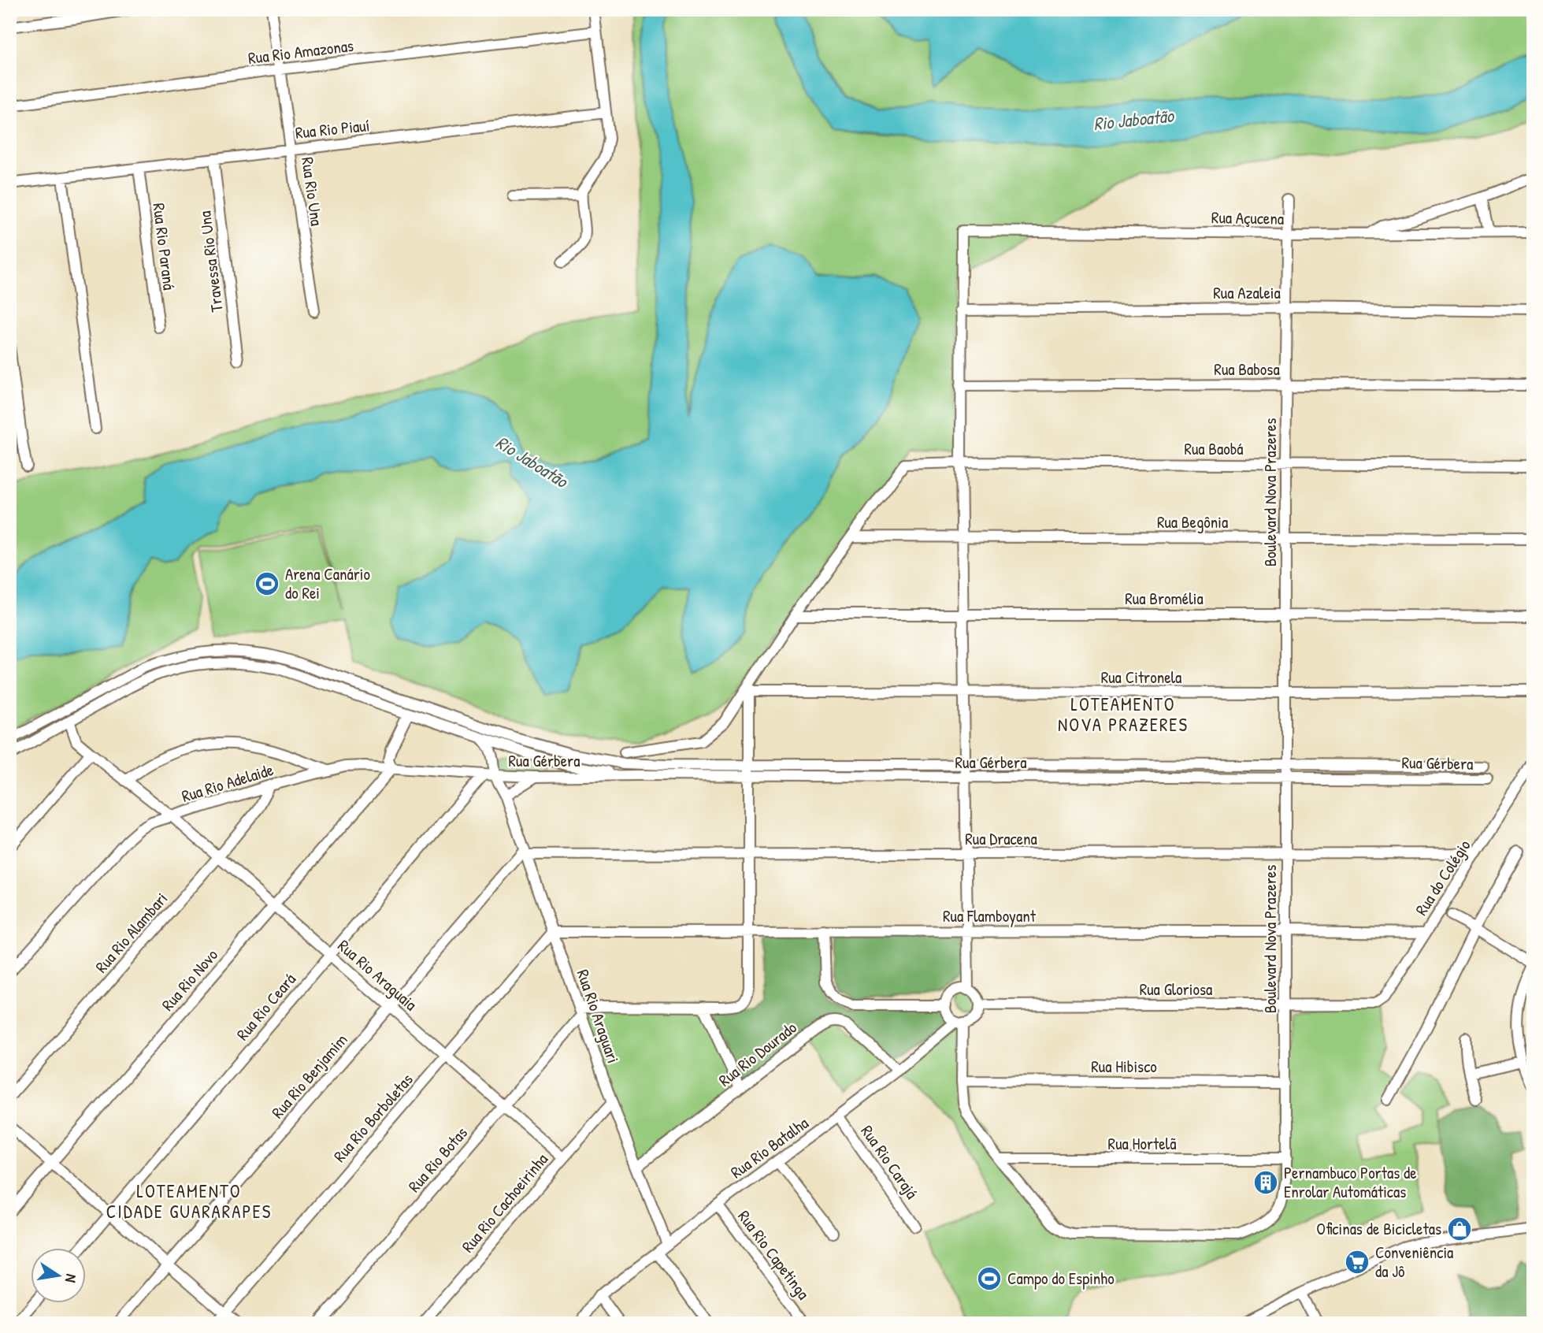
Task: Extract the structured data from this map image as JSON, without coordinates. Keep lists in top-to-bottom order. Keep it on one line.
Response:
{"streets":{"street":["Rua Rio Amazonas","Rua Rio Piauí","Rua Rio Una","Rua Açucena","Rua Rio Paraná","Travessa Rio Una","Rua Azaleia","Rua Babosa","Rua Baobá","Boulevard Nova Prazeres","Rua Begônia","Rua Bromélia","Rua Citronela","Rua Gérbera","Rua Rio Adelaide","Rua Dracena","Rua do Colégio","Rua Flamboyant","Rua Rio Alambari","Rua Rio Araguaia","Rua Rio Novo","Rua Gloriosa","Rua Rio Ceará","Rua Rio Araguari","Rua Rio Dourado","Rua Hibisco","Rua Rio Benjamim","Rua Rio Borboletas","Rua Hortelã","Rua Rio Batalha","Rua Rio Botas","Rua Rio Carajá","Rua Rio Cachoeirinha","Rua Rio Capetinga"]},"crossings":[["Rua Rio Amazonas","Rua Rio Una"],["Rua Rio Piauí","Rua Rio Una"],["Rua Rio Piauí","Rua Rio Paraná"],["Rua Rio Piauí","Travessa Rio Una"],["Rua Açucena","Rua Azaleia"],["Rua Açucena","Boulevard Nova Prazeres"],["Rua Azaleia","Boulevard Nova Prazeres"],["Rua Babosa","Boulevard Nova Prazeres"],["Rua Baobá","Boulevard Nova Prazeres"],["Boulevard Nova Prazeres","Rua Begônia"],["Boulevard Nova Prazeres","Rua Bromélia"],["Boulevard Nova Prazeres","Rua Citronela"],["Boulevard Nova Prazeres","Rua Gérbera"],["Boulevard Nova Prazeres","Rua Dracena"],["Boulevard Nova Prazeres","Rua Flamboyant"],["Boulevard Nova Prazeres","Rua Gloriosa"],["Boulevard Nova Prazeres","Rua Hibisco"],["Boulevard Nova Prazeres","Rua Hortelã"],["Boulevard Nova Prazeres","Rua Rio Batalha"],["Rua Gérbera","Rua Rio Adelaide"],["Rua Rio Adelaide","Rua Rio Alambari"],["Rua Rio Adelaide","Rua Rio Araguaia"],["Rua Rio Adelaide","Rua Rio Novo"],["Rua Rio Adelaide","Rua Rio Ceará"],["Rua Dracena","Rua do Colégio"],["Rua Dracena","Rua Rio Araguari"],["Rua Dracena","Rua Rio Benjamim"],["Rua do Colégio","Rua Flamboyant"],["Rua do Colégio","Rua Gloriosa"],["Rua Flamboyant","Rua Rio Araguari"],["Rua Flamboyant","Rua Rio Borboletas"],["Rua Rio Alambari","Rua Rio Araguaia"],["Rua Rio Araguaia","Rua Rio Novo"],["Rua Rio Araguaia","Rua Rio Ceará"],["Rua Rio Araguaia","Rua Rio Benjamim"],["Rua Rio Araguaia","Rua Rio Borboletas"],["Rua Rio Araguaia","Rua Rio Botas"],["Rua Rio Araguaia","Rua Rio Cachoeirinha"],["Rua Gloriosa","Rua Rio Batalha"],["Rua Rio Araguari","Rua Rio Dourado"],["Rua Rio Araguari","Rua Rio Benjamim"],["Rua Rio Araguari","Rua Rio Borboletas"],["Rua Rio Araguari","Rua Rio Batalha"],["Rua Rio Araguari","Rua Rio Botas"],["Rua Rio Araguari","Rua Rio Cachoeirinha"],["Rua Rio Dourado","Rua Rio Batalha"],["Rua Rio Batalha","Rua Rio Carajá"],["Rua Rio Batalha","Rua Rio Capetinga"]],"districts":["LOTEAMENTO NOVA PRAZERES","LOTEAMENTO CIDADE GUARARAPES"],"water":["Rio Jaboatão"],"places":{"sports":["Arena Canário do Rei","Campo do Espinho"],"building":["Pernambuco Portas de Enrolar Automáticas"],"shop":["Oficinas de Bicicletas"],"supermarket":["Conveniência da Jô"]},"north":"right"}
